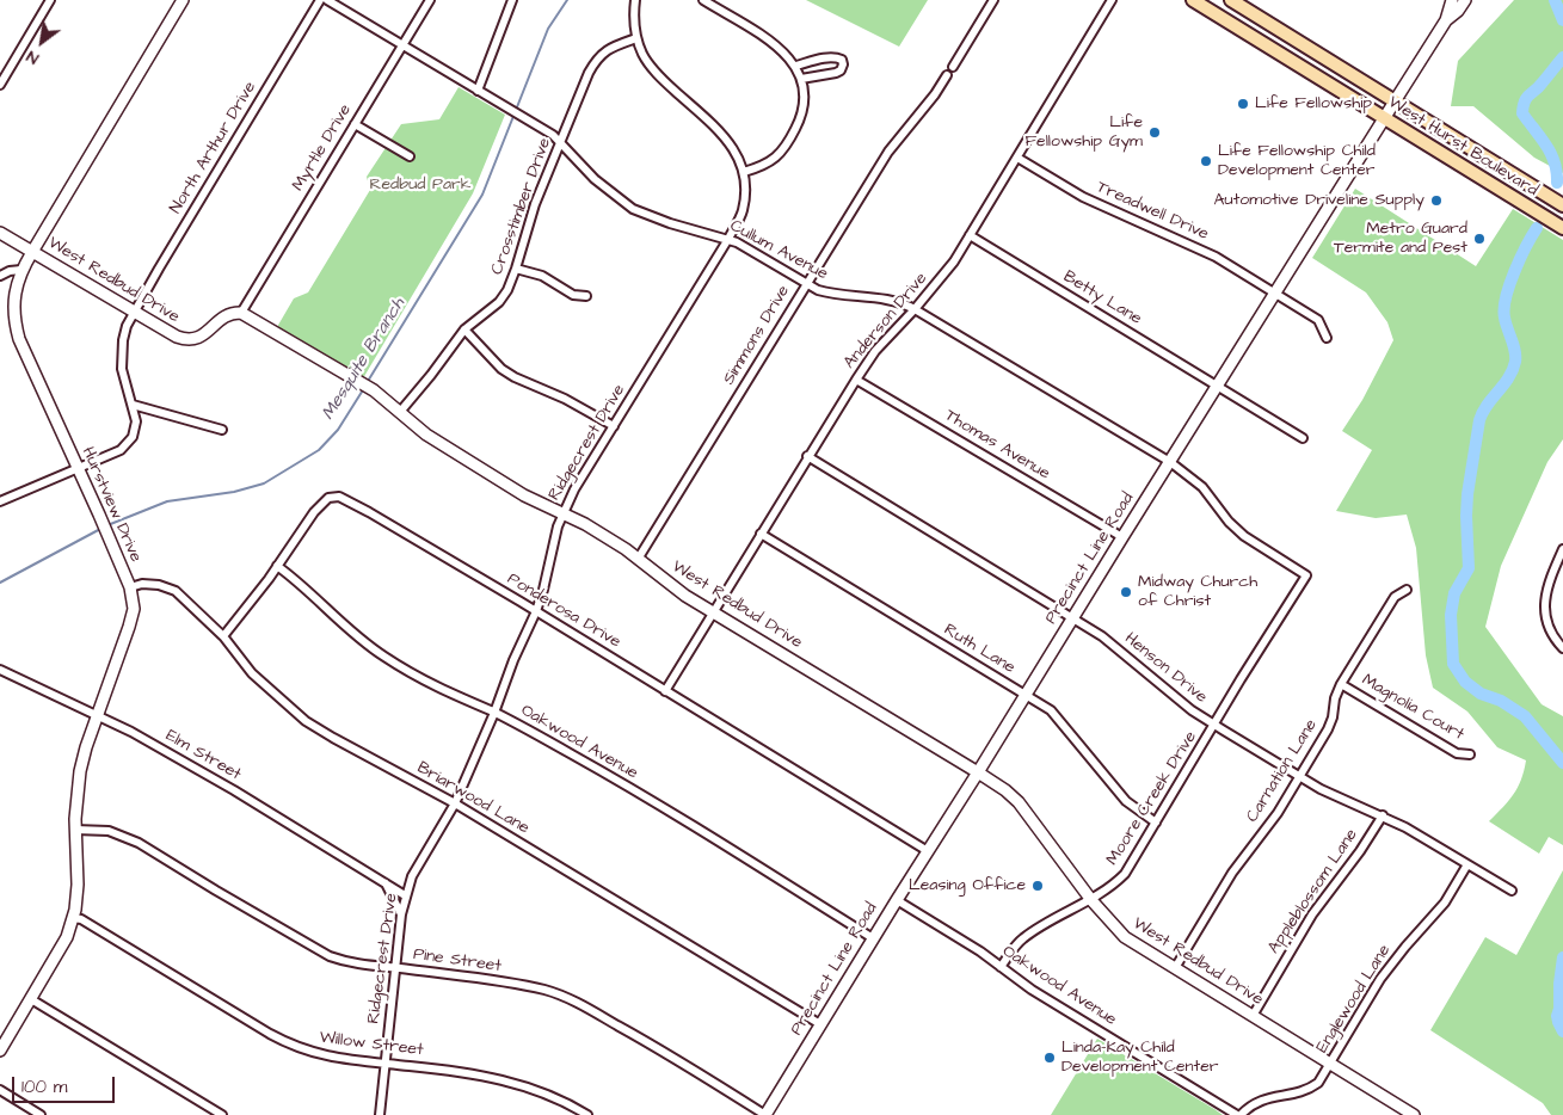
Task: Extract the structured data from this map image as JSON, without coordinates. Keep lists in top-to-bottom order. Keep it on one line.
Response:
{"streets":{"main road":["West Hurst Boulevard"],"street":["North Arthur Drive","Myrtle Drive","Crosstimber Drive","Treadwell Drive","Cullum Avenue","West Redbud Drive","Betty Lane","Anderson Drive","Simmons Drive","Ridgecrest Drive","Thomas Avenue","Hurstview Drive","Precinct Line Road","Ponderosa Drive","Ruth Lane","Henson Drive","Magnolia Court","Oakwood Avenue","Elm Street","Carnation Lane","Briarwood Lane","Moore Creek Drive","Appleblossom Lane","Pine Street","Englewood Lane","Willow Street"]},"crossings":[["West Hurst Boulevard","Precinct Line Road"],["North Arthur Drive","West Redbud Drive"],["North Arthur Drive","Hurstview Drive"],["Myrtle Drive","Cullum Avenue"],["Myrtle Drive","West Redbud Drive"],["Crosstimber Drive","Cullum Avenue"],["Crosstimber Drive","West Redbud Drive"],["Treadwell Drive","Anderson Drive"],["Treadwell Drive","Precinct Line Road"],["Cullum Avenue","Anderson Drive"],["Cullum Avenue","Simmons Drive"],["Cullum Avenue","Ridgecrest Drive"],["Cullum Avenue","Precinct Line Road"],["Cullum Avenue","Moore Creek Drive"],["West Redbud Drive","Anderson Drive"],["West Redbud Drive","Simmons Drive"],["West Redbud Drive","Ridgecrest Drive"],["West Redbud Drive","Hurstview Drive"],["West Redbud Drive","Precinct Line Road"],["West Redbud Drive","Carnation Lane"],["West Redbud Drive","Moore Creek Drive"],["West Redbud Drive","Appleblossom Lane"],["West Redbud Drive","Englewood Lane"],["Betty Lane","Anderson Drive"],["Betty Lane","Precinct Line Road"],["Anderson Drive","Thomas Avenue"],["Anderson Drive","Ponderosa Drive"],["Anderson Drive","Ruth Lane"],["Anderson Drive","Henson Drive"],["Ridgecrest Drive","Ponderosa Drive"],["Ridgecrest Drive","Oakwood Avenue"],["Ridgecrest Drive","Elm Street"],["Ridgecrest Drive","Briarwood Lane"],["Ridgecrest Drive","Pine Street"],["Ridgecrest Drive","Willow Street"],["Thomas Avenue","Precinct Line Road"],["Hurstview Drive","Elm Street"],["Hurstview Drive","Briarwood Lane"],["Hurstview Drive","Pine Street"],["Hurstview Drive","Willow Street"],["Precinct Line Road","Ponderosa Drive"],["Precinct Line Road","Ruth Lane"],["Precinct Line Road","Henson Drive"],["Precinct Line Road","Oakwood Avenue"],["Precinct Line Road","Briarwood Lane"],["Precinct Line Road","Pine Street"],["Ponderosa Drive","Oakwood Avenue"],["Ponderosa Drive","Briarwood Lane"],["Ruth Lane","Moore Creek Drive"],["Henson Drive","Carnation Lane"],["Henson Drive","Moore Creek Drive"],["Henson Drive","Appleblossom Lane"],["Henson Drive","Englewood Lane"],["Magnolia Court","Carnation Lane"],["Oakwood Avenue","Moore Creek Drive"],["Oakwood Avenue","Englewood Lane"]],"water":["Mesquite Branch"],"parks":["Redbud Park"],"places":["Life Fellowship","Life Fellowship Gym","Life Fellowship Child Development Center","Automotive Driveline Supply","Metro Guard Termite and Pest","Midway Church of Christ","Leasing Office","Linda-Kay Child Development Center"],"scale_bar":"100 m","north":"bottom left"}
